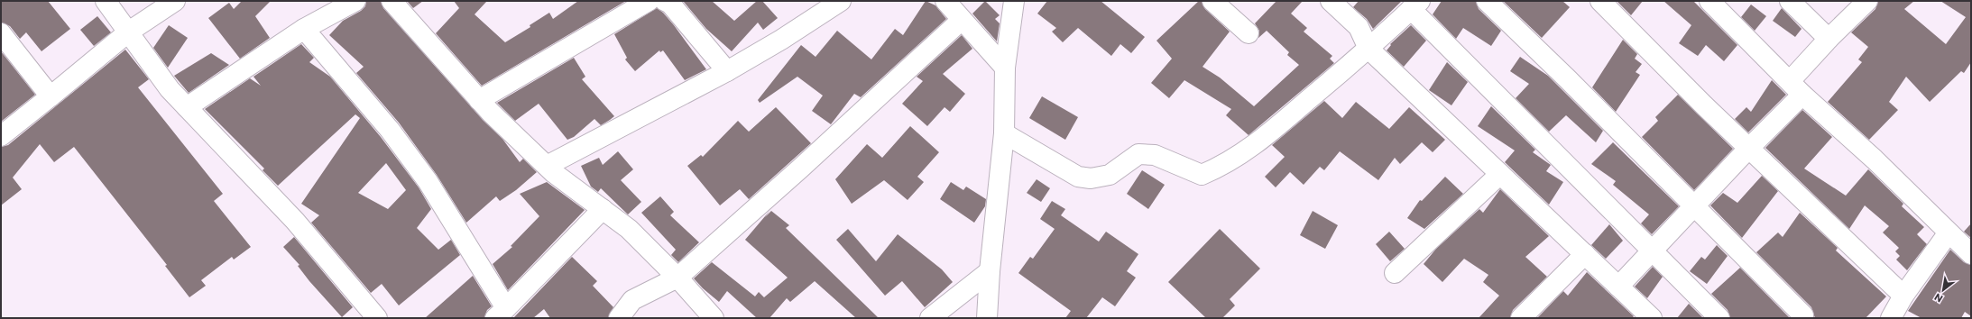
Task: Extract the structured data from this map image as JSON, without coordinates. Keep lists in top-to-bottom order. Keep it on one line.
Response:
{"north":"bottom left"}
